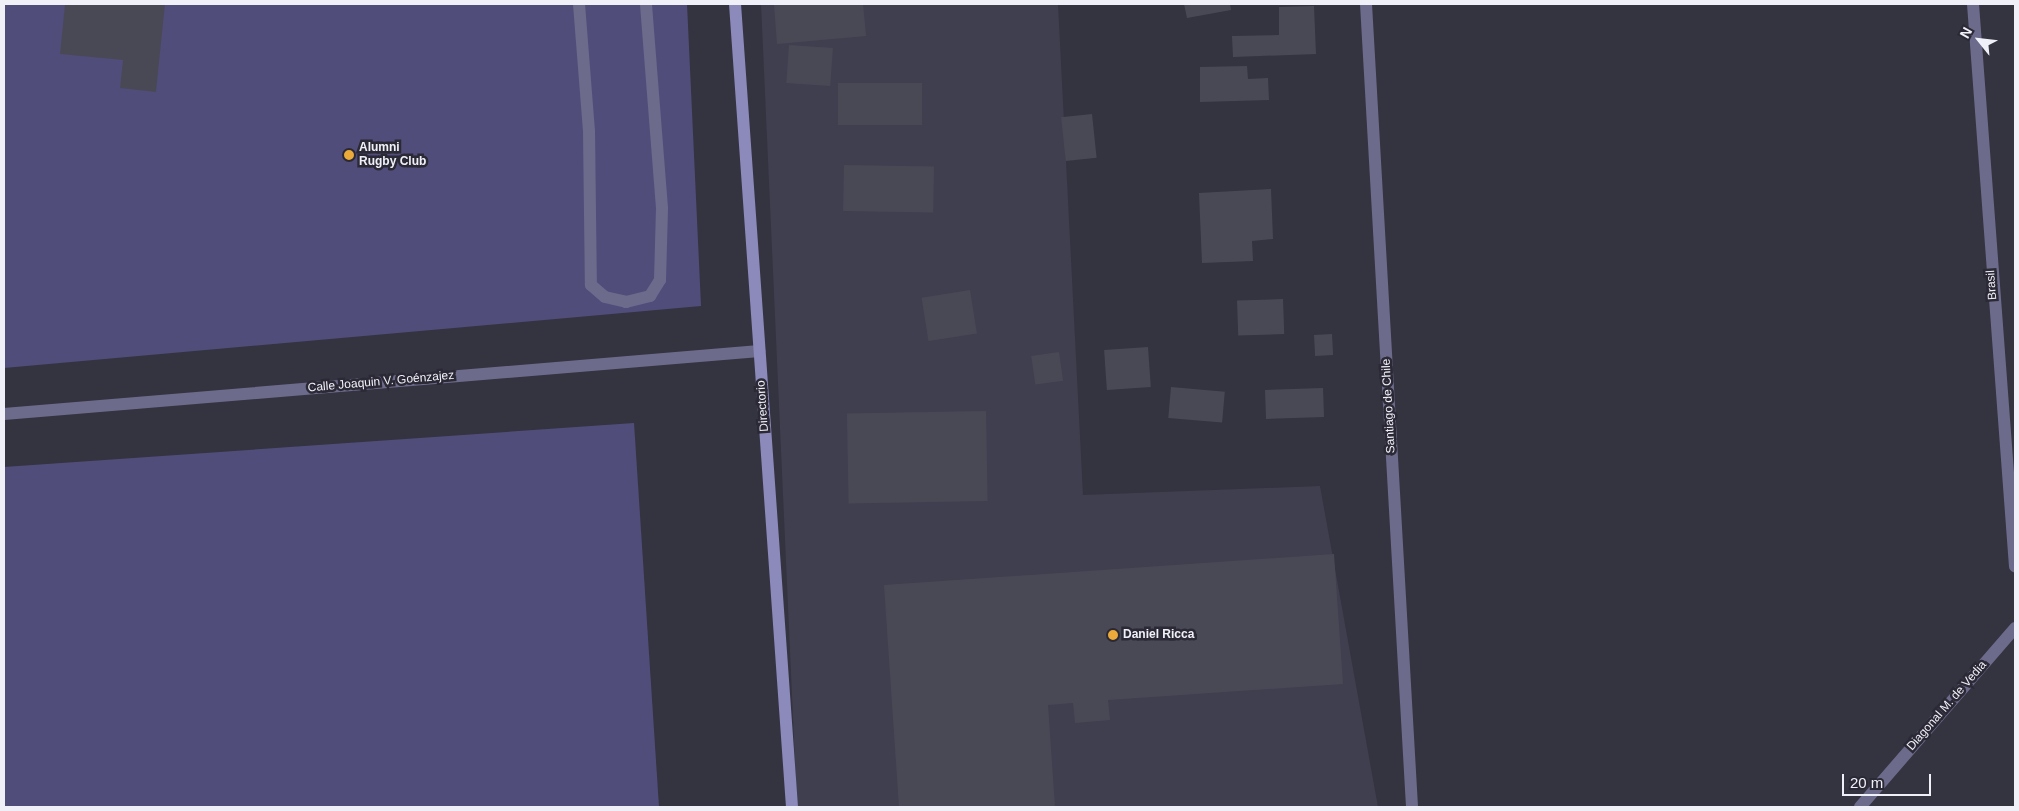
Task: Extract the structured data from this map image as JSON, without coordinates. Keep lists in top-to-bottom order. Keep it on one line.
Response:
{"streets":{"main road":["Directorio"],"street":["Brasil","Calle Joaquin V. Goénzajez","Santiago de Chile","Diagonal M. de Vedia"]},"crossings":[["Calle Joaquin V. Goénzajez","Directorio"]],"places":["Alumni Rugby Club","Daniel Ricca"],"scale_bar":"20 m","north":"top left"}
